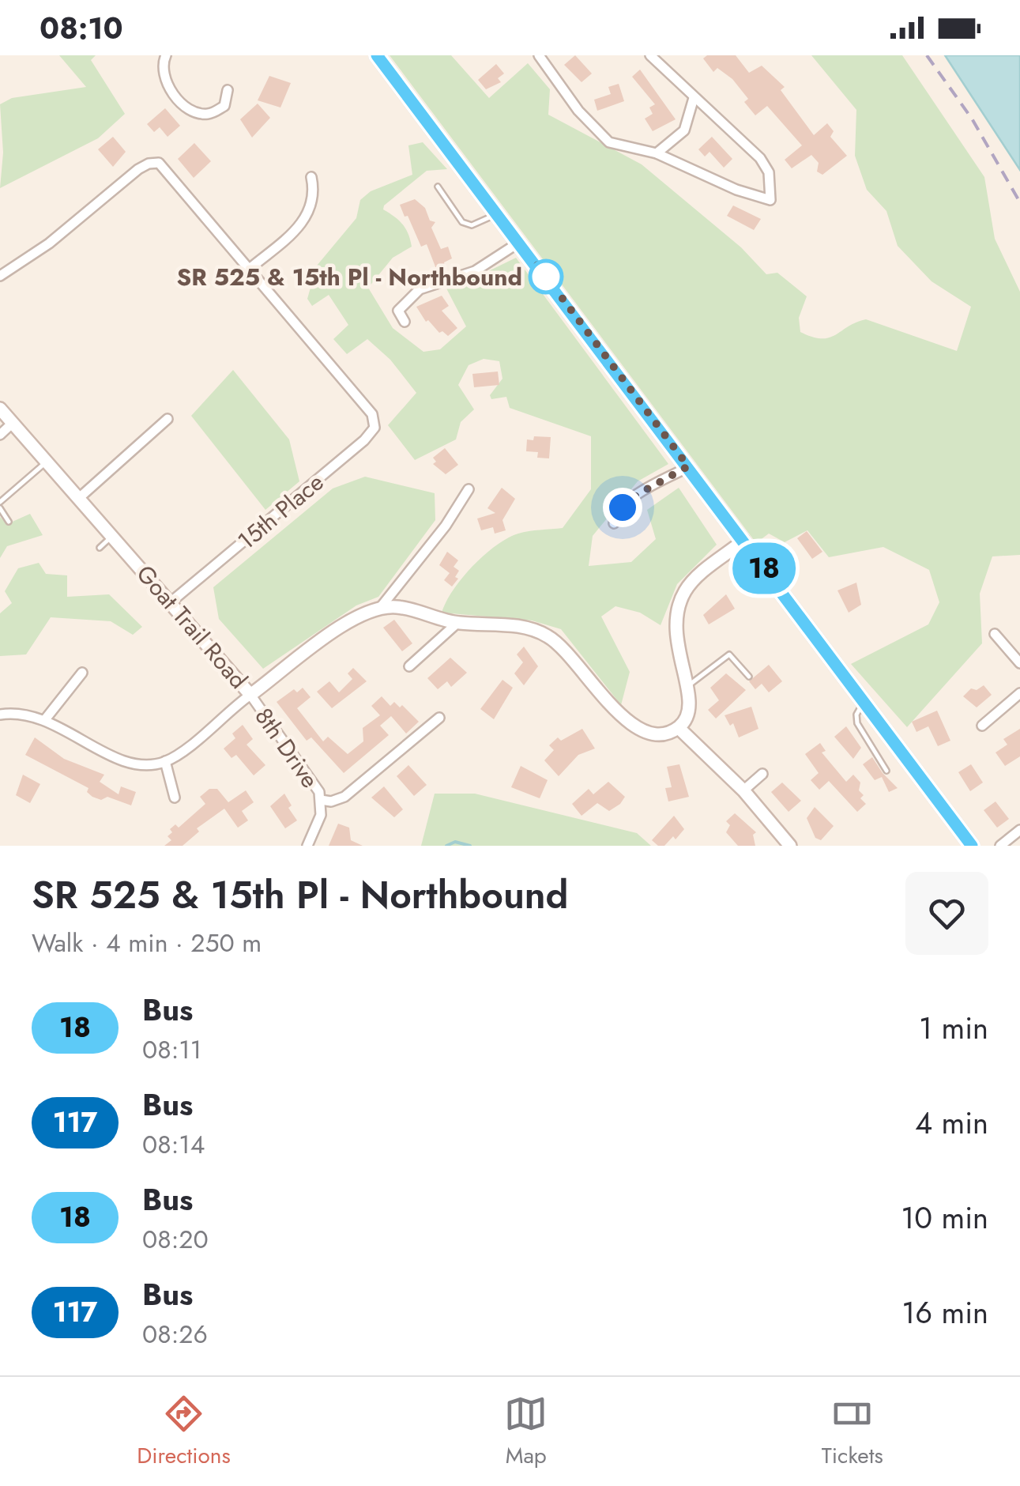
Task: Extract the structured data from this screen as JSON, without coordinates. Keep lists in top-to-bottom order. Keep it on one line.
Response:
{"streets":{"street":["15th Place","Goat Trail Road","8th Drive"]},"crossings":[["15th Place","Goat Trail Road"],["Goat Trail Road","8th Drive"]],"places":["SR 525 & 15th Pl - Northbound"],"lines":["bus line 18"],"page":{"status":"08:10","on_map":"18","heading":["SR 525 & 15th Pl - Northbound","Walk · 4 min · 250 m"],"list":[{"mark":"18","name":"Bus","note":"08:11","value":"1 min"},{"mark":"117","name":"Bus","note":"08:14","value":"4 min"},{"mark":"18","name":"Bus","note":"08:20","value":"10 min"},{"mark":"117","name":"Bus","note":"08:26","value":"16 min"}],"tabs":["Directions","Map","Tickets"]}}
